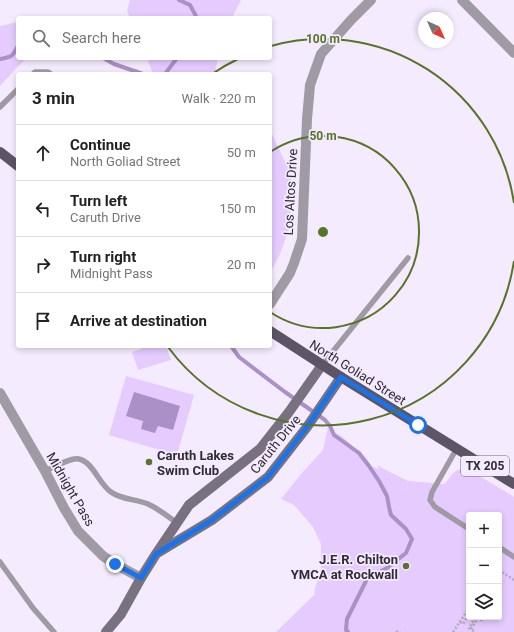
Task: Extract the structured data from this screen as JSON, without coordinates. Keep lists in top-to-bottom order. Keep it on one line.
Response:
{"streets":{"main road":["North Goliad Street","TX 205"],"street":["Los Altos Drive","Caruth Drive","Midnight Pass"]},"crossings":[["North Goliad Street","Caruth Drive"],["Caruth Drive","Midnight Pass"]],"places":["Caruth Lakes Swim Club","J.E.R. Chilton YMCA at Rockwall"],"north":"bottom right","page":{"search":"Search here","heading":["3 min","Walk · 220 m"],"list":[["Continue","North Goliad Street","50 m"],["Turn left","Caruth Drive","150 m"],["Turn right","Midnight Pass","20 m"],"Arrive at destination"],"map_buttons":["+","−"]},"rings":["100 m","50 m"]}
